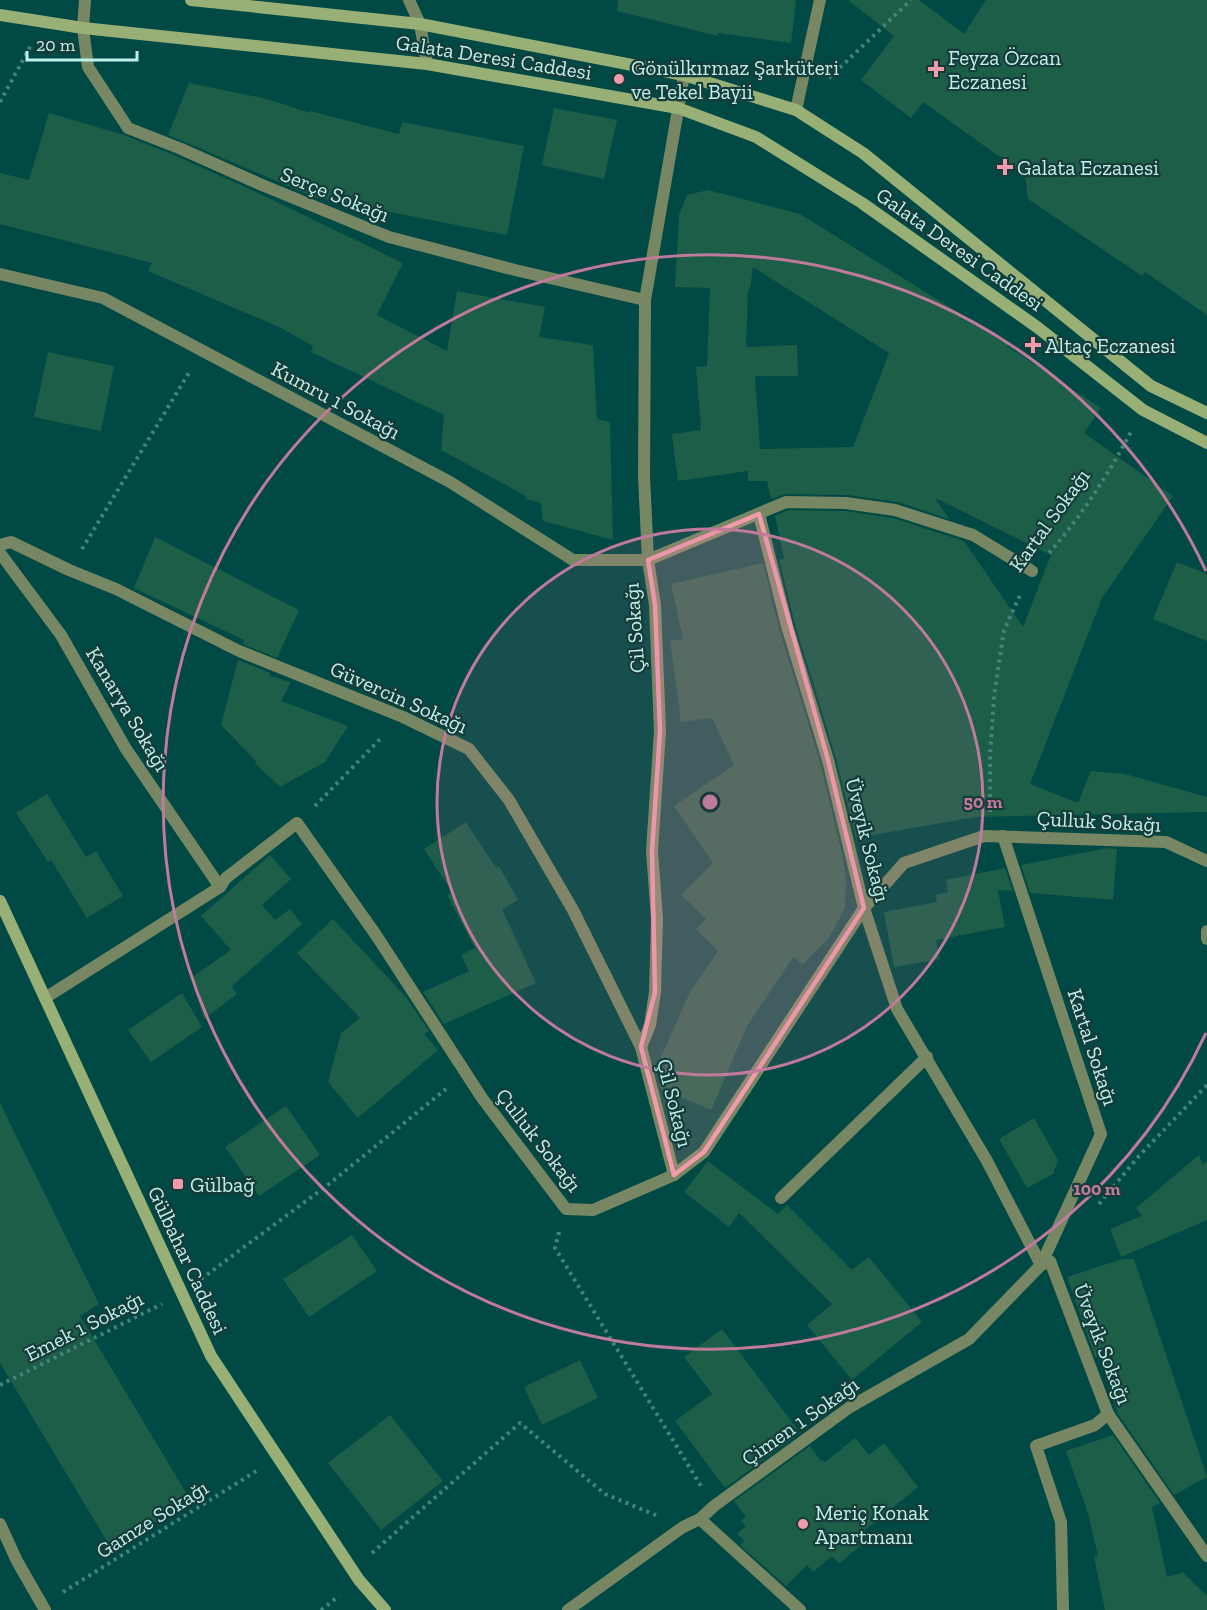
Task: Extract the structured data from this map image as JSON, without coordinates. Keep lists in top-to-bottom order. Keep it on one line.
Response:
{"streets":{"main road":["Galata Deresi Caddesi","Gülbahar Caddesi"],"street":["Serçe Sokağı","Kumru 1 Sokağı","Kartal Sokağı","Çil Sokağı","Güvercin Sokağı","Kanarya Sokağı","Çulluk Sokağı","Üveyik Sokağı","Çimen 1 Sokağı"],"path":["Emek 1 Sokağı","Gamze Sokağı"]},"crossings":[["Galata Deresi Caddesi","Serçe Sokağı"],["Galata Deresi Caddesi","Kartal Sokağı"],["Galata Deresi Caddesi","Çil Sokağı"],["Serçe Sokağı","Çil Sokağı"],["Kumru 1 Sokağı","Çil Sokağı"],["Kartal Sokağı","Çulluk Sokağı"],["Kartal Sokağı","Üveyik Sokağı"],["Kartal Sokağı","Çimen 1 Sokağı"],["Çil Sokağı","Güvercin Sokağı"],["Çil Sokağı","Çulluk Sokağı"],["Çulluk Sokağı","Üveyik Sokağı"],["Çulluk Sokağı","Emek 1 Sokağı"],["Üveyik Sokağı","Çimen 1 Sokağı"],["Gülbahar Caddesi","Emek 1 Sokağı"],["Gülbahar Caddesi","Gamze Sokağı"]],"places":{"health":["Feyza Özcan Eczanesi","Galata Eczanesi","Altaç Eczanesi"],"other":["Gönülkırmaz Şarküteri ve Tekel Bayii","Meriç Konak Apartmanı"],"transit":["Gülbağ"]},"scale_bar":"20 m","rings":["50 m","100 m"]}
